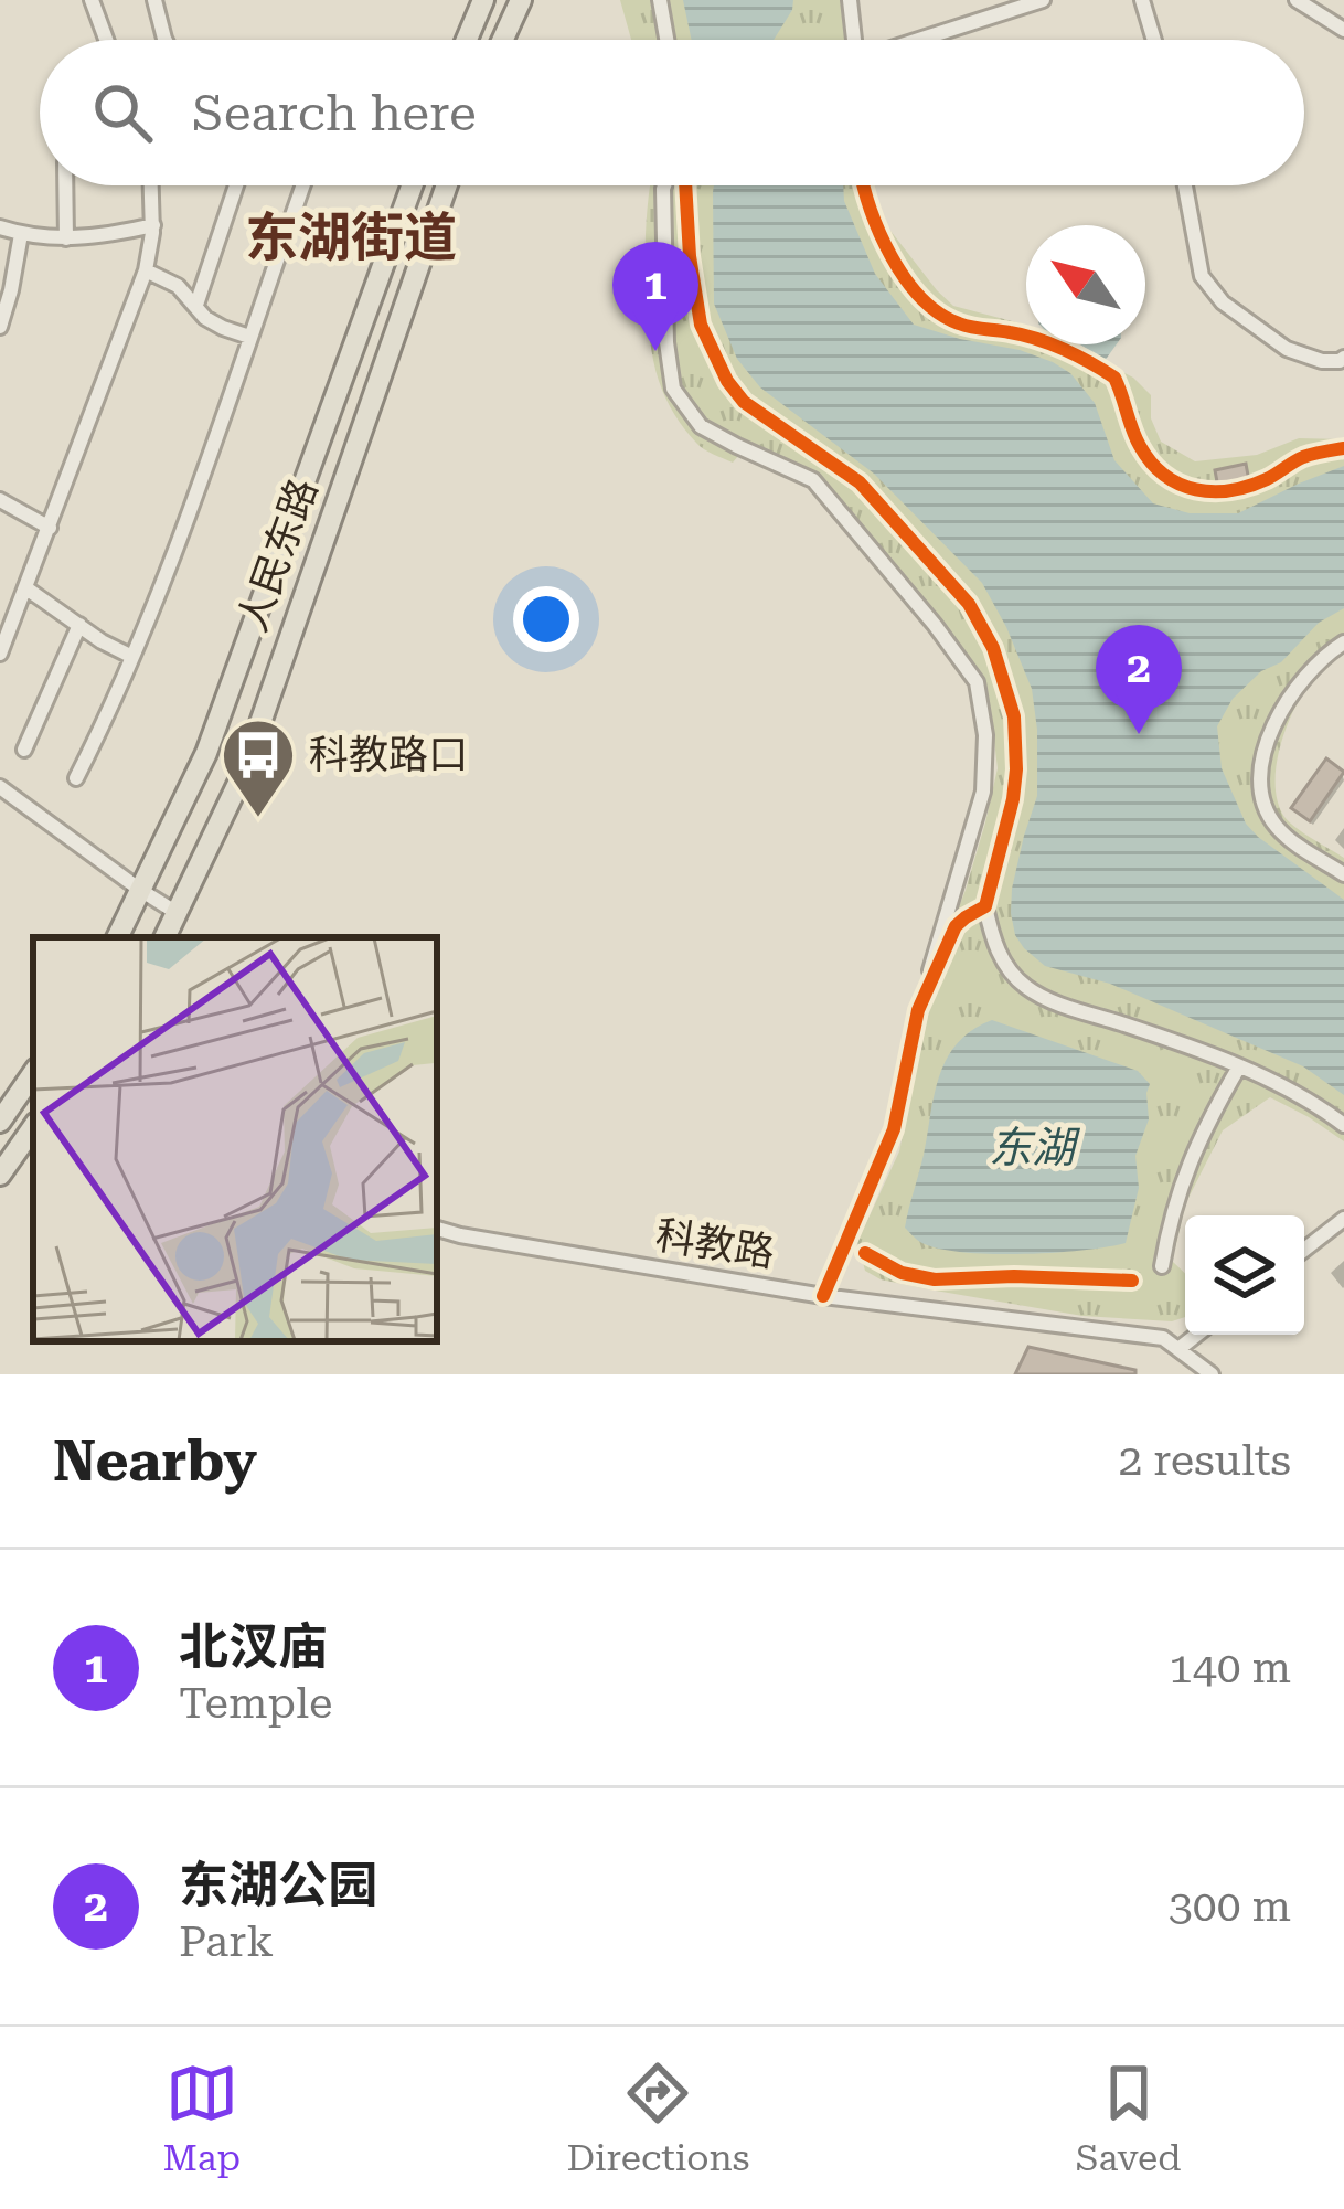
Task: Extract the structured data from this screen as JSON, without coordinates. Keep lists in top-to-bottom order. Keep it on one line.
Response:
{"streets":{"main road":["人民东路"],"street":["科教路"]},"districts":["东湖街道"],"water":["东湖"],"places":{"bus stop":["科教路口"]},"north":"top left","page":{"search":"Search here","pins":["1","2"],"heading":["Nearby","2 results"],"list":[{"mark":"1","name":"北汊庙","note":"Temple","value":"140 m"},{"mark":"2","name":"东湖公园","note":"Park","value":"300 m"}],"nav":["Map","Directions","Saved"]}}
